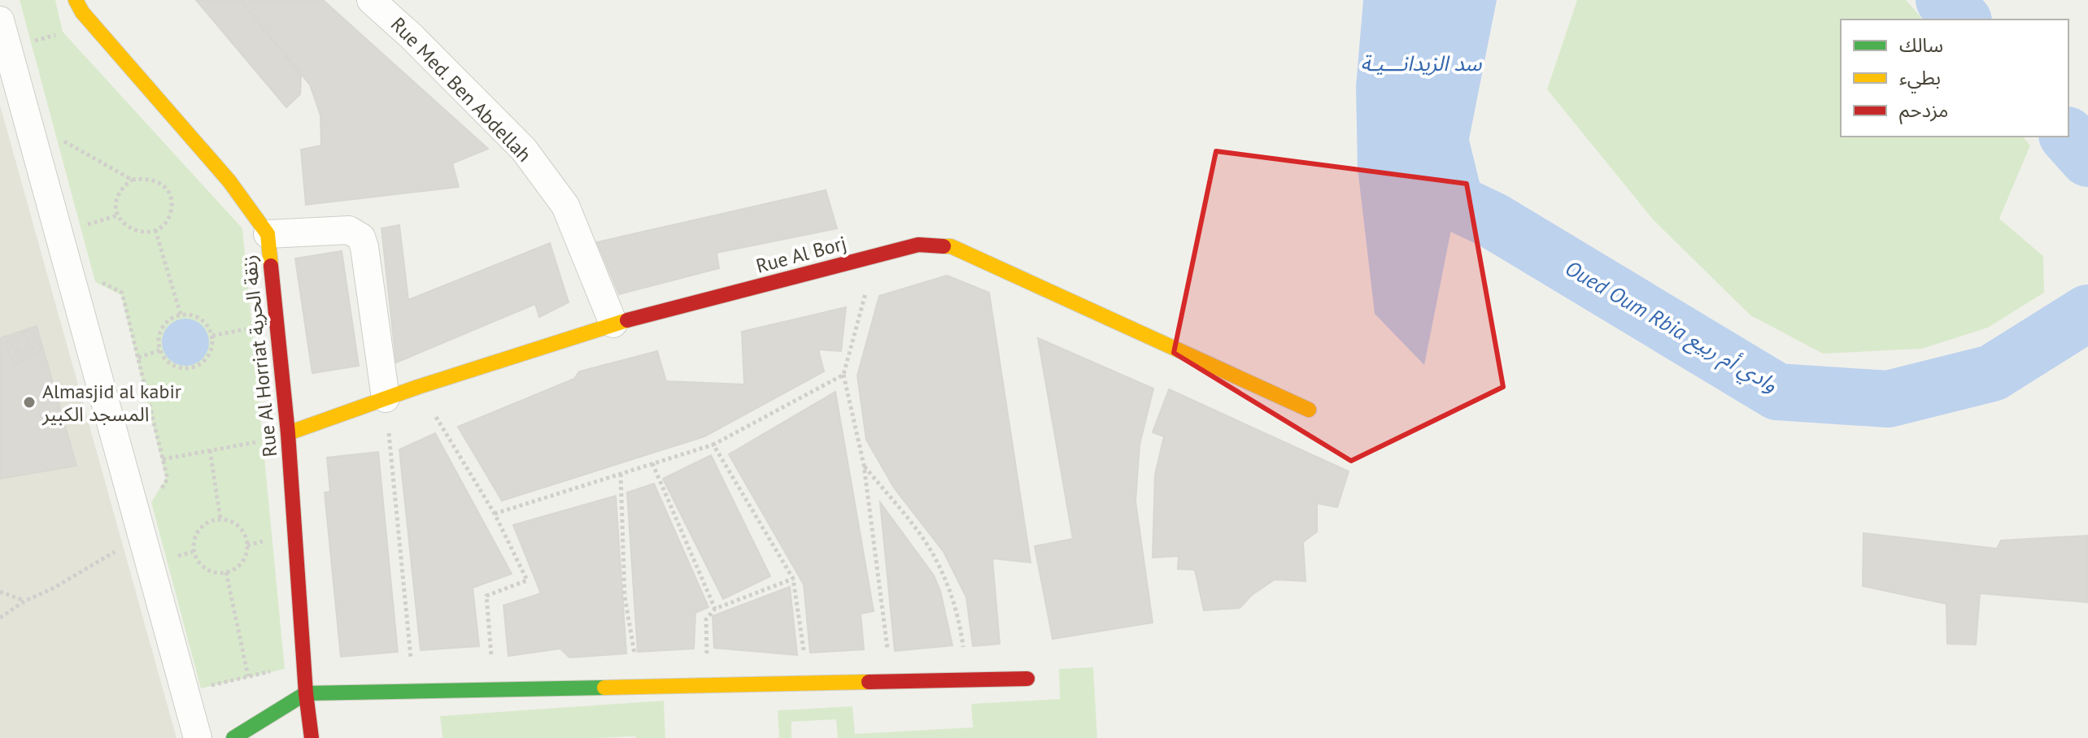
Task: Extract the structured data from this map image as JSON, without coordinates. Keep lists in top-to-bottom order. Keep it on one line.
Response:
{"streets":{"street":["Rue Med. Ben Abdellah","Rue Al Borj","Rue Al Horriat زنقة الحرية"]},"crossings":[["Rue Med. Ben Abdellah","Rue Al Borj"],["Rue Al Borj","Rue Al Horriat زنقة الحرية"]],"water":["سد الزيدانـــيـة","Oued Oum Rbia وادي أم ربيع"],"places":["Almasjid al kabir المسجد الكبير"],"legend":["سالك","بطيء","مزدحم"]}
